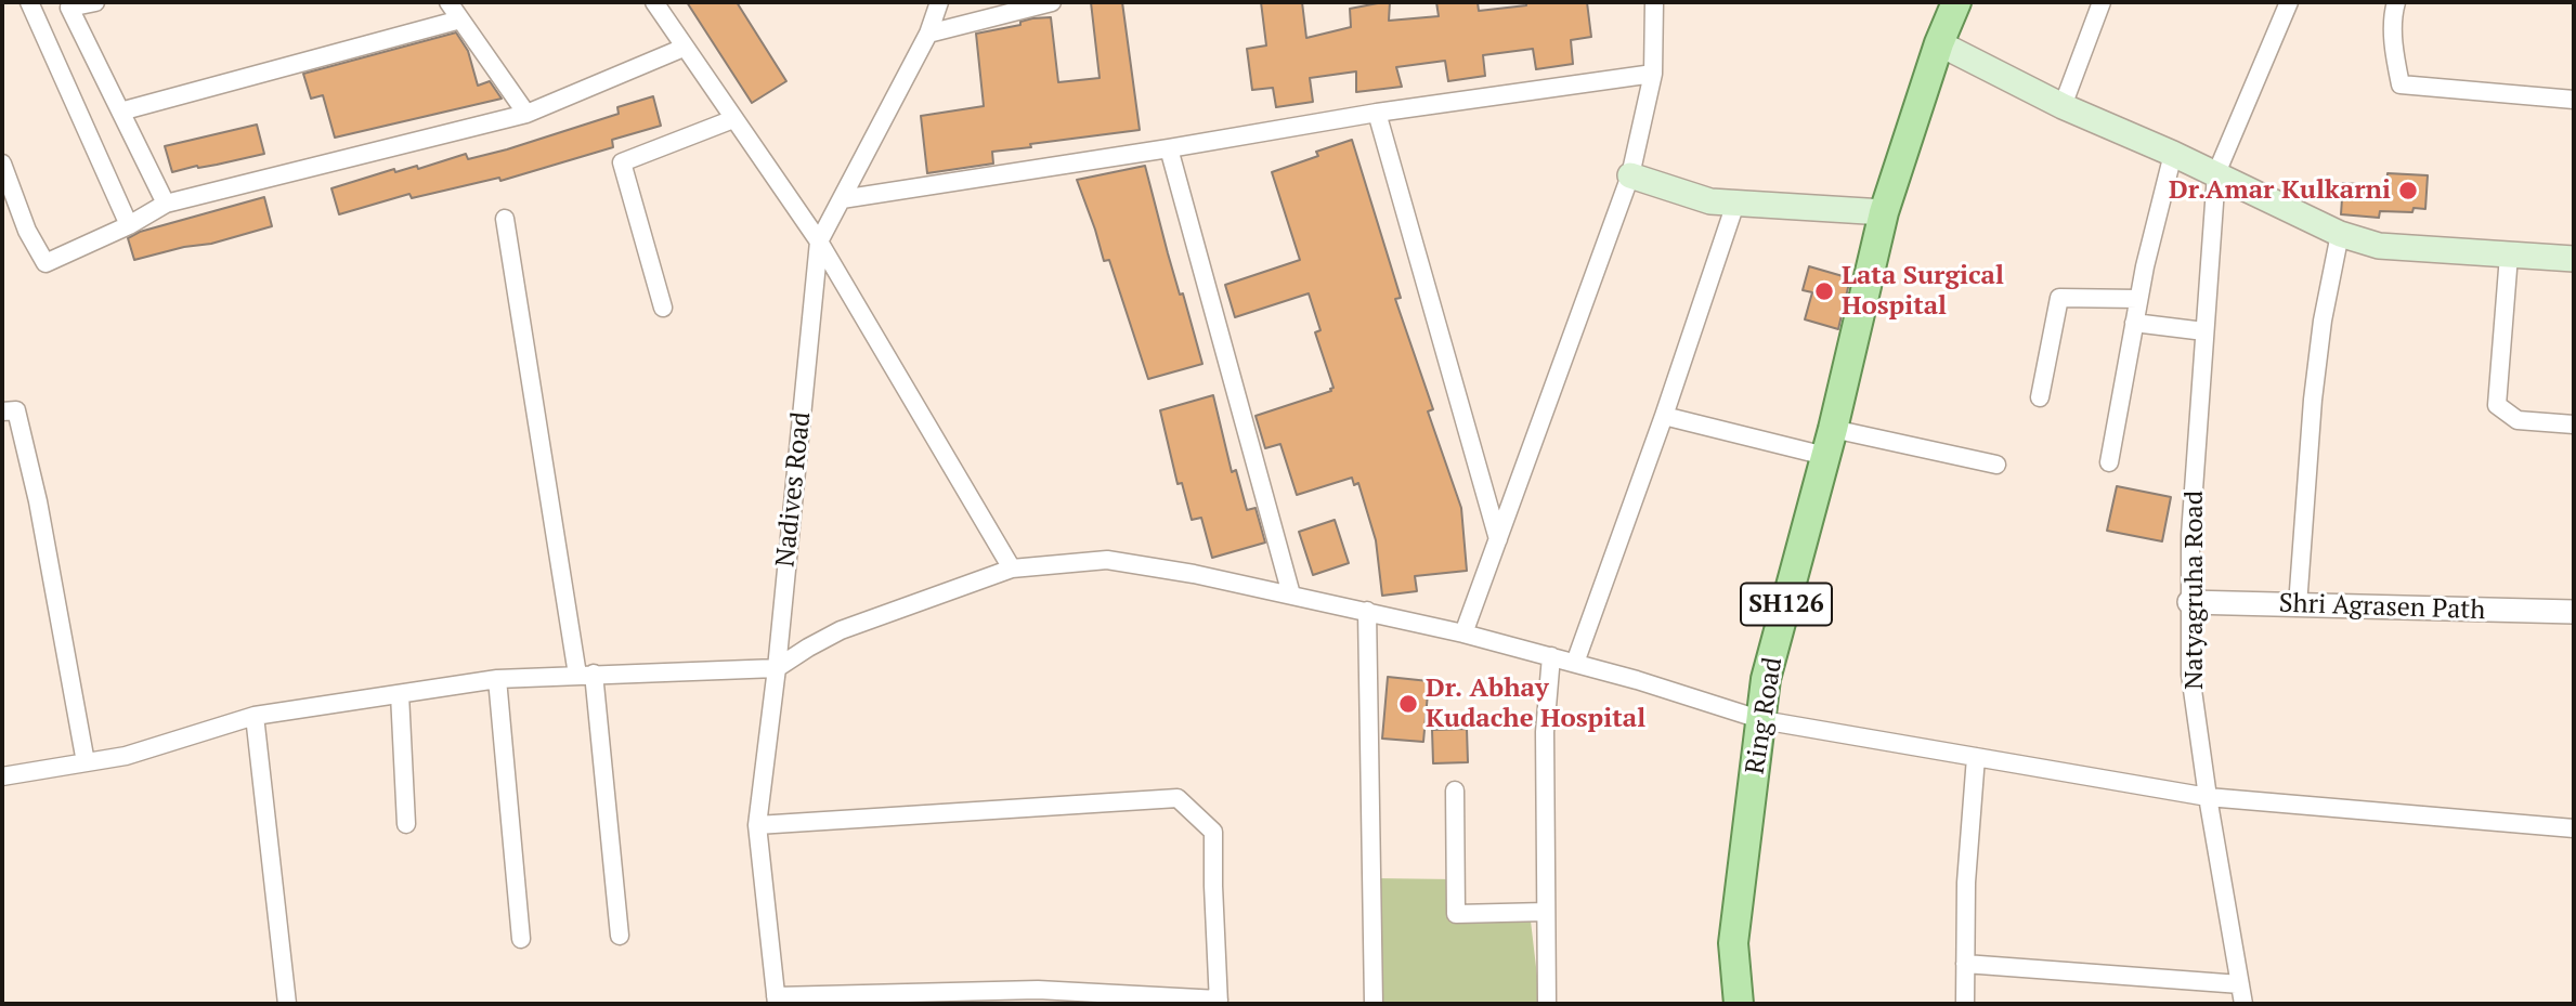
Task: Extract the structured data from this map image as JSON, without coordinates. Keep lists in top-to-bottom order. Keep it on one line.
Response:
{"streets":{"main road":["SH126","Ring Road"],"street":["Nadives Road","Natyagruha Road","Shri Agrasen Path"]},"crossings":[["Natyagruha Road","Shri Agrasen Path"],["SH126","Ring Road"]],"places":["Dr.Amar Kulkarni","Lata Surgical Hospital","Dr. Abhay Kudache Hospital"]}
